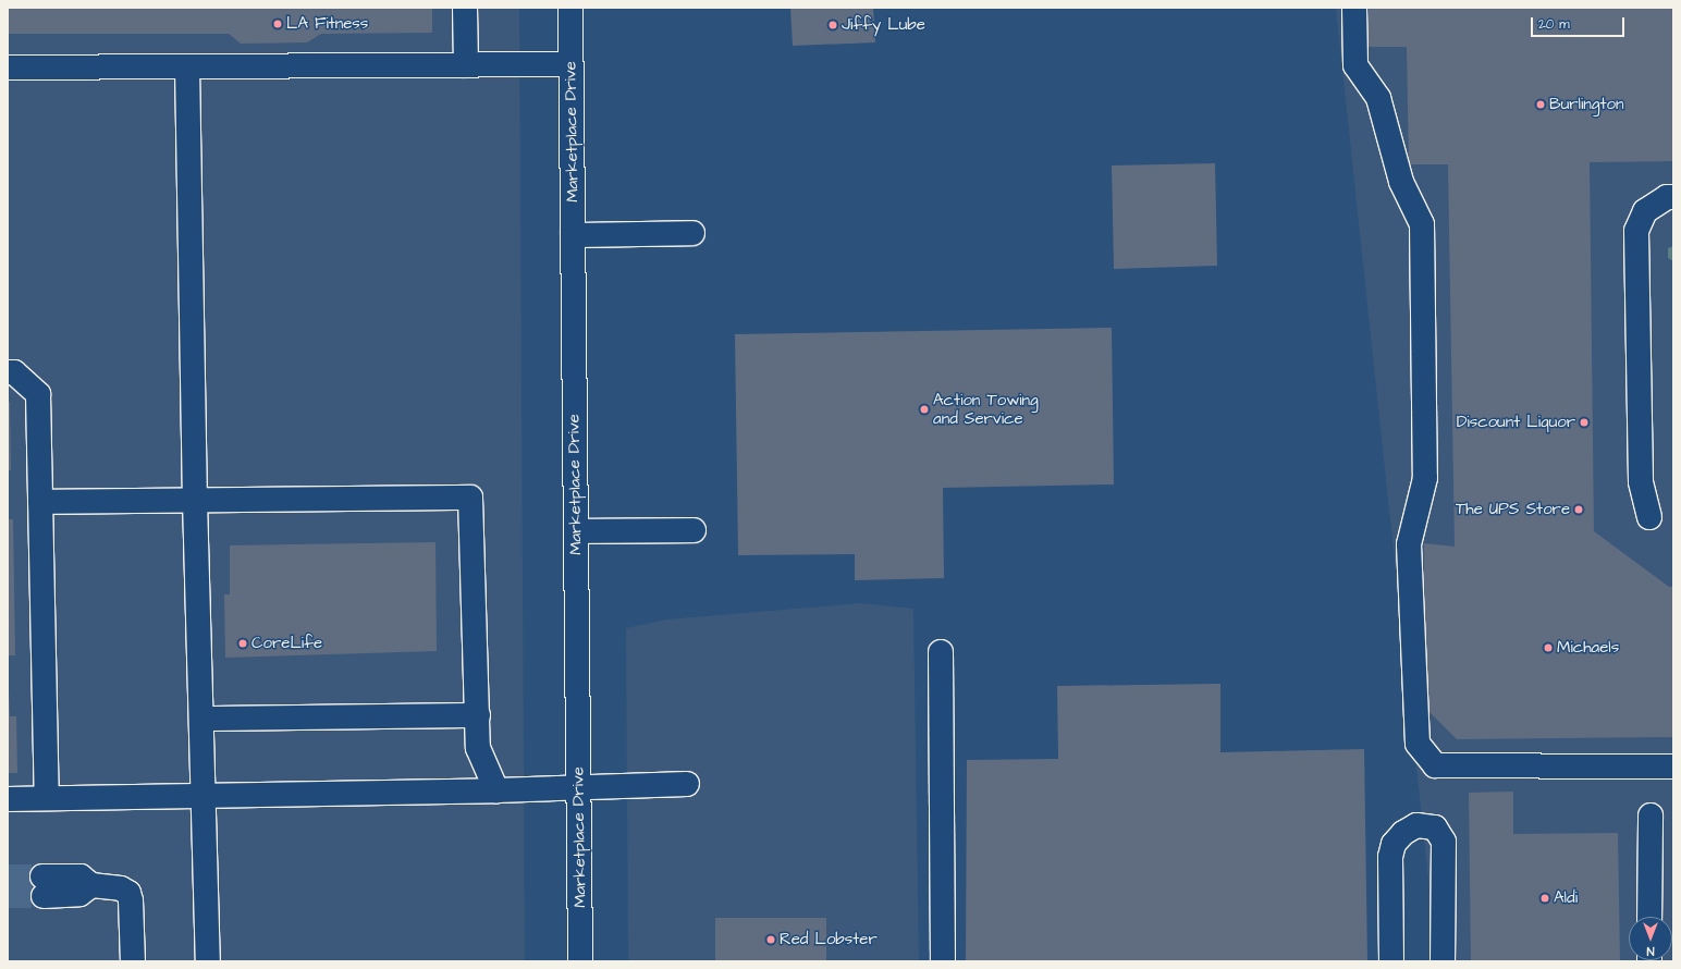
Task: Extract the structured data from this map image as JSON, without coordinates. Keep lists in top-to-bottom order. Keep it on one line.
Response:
{"streets":{"street":["Marketplace Drive"]},"places":["LA Fitness","Jiffy Lube","Burlington","Action Towing and Service","Discount Liquor","The UPS Store","CoreLife","Michaels","Aldi","Red Lobster"],"scale_bar":"20 m","north":"bottom"}
